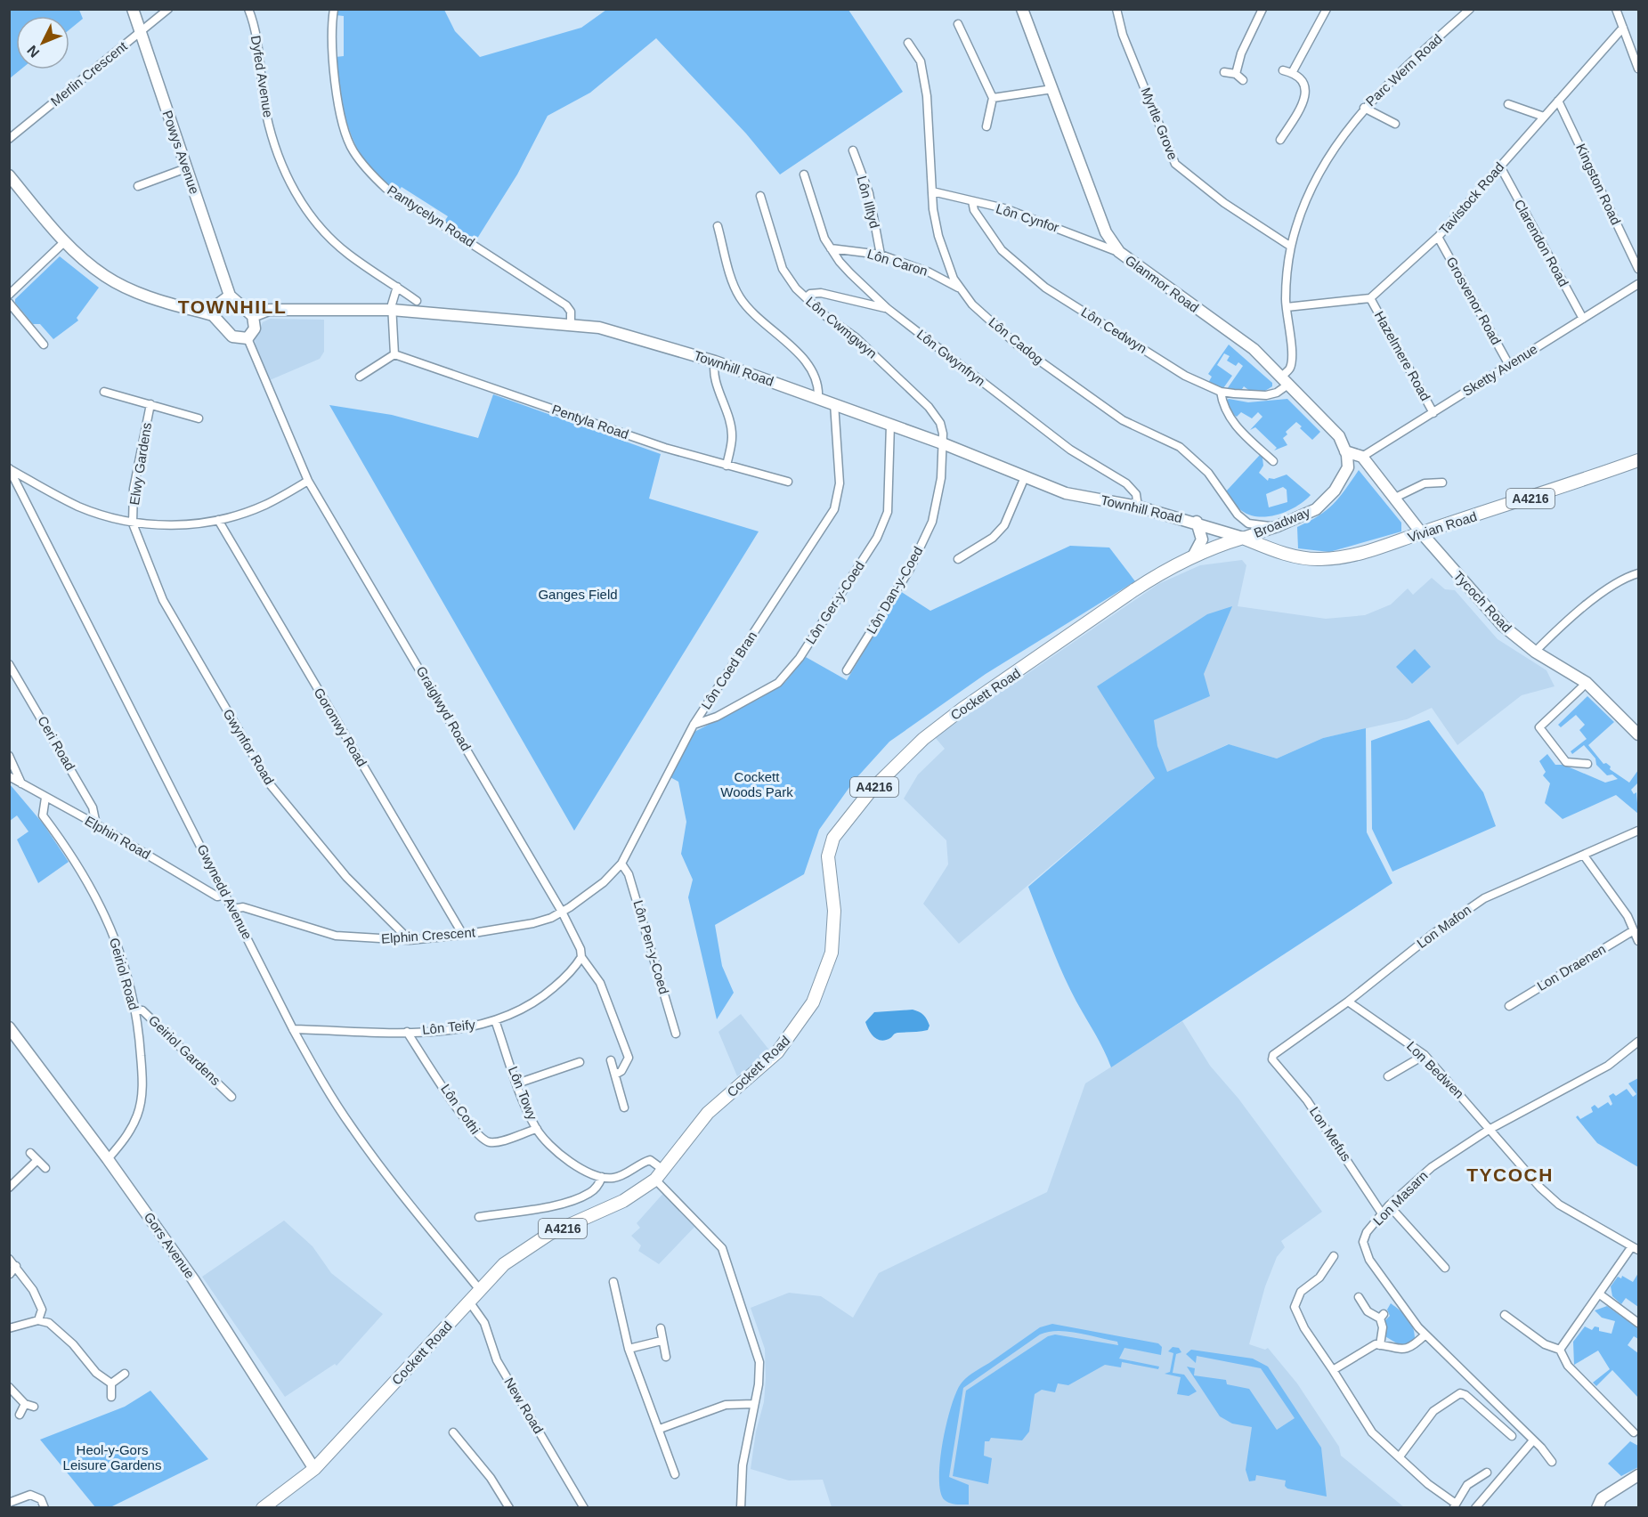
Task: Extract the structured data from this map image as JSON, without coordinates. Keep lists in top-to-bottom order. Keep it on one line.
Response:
{"streets":{"main road":["A4216","Vivian Road","Cockett Road"],"street":["Parc Wern Road","Merlin Crescent","Dyfed Avenue","Myrtle Grove","Powys Avenue","Kingston Road","Tavistock Road","Lôn Illtyd","Pantycelyn Road","Lôn Cynfor","Clarendon Road","Lôn Caron","Glanmor Road","Grosvenor Road","Lôn Cwmgwyn","Lôn Cedwyn","Lôn Cadog","Hazelmere Road","Lôn Gwynfryn","Townhill Road","Sketty Avenue","Pentyla Road","Elwy Gardens","Broadway","Lôn Dan-y-Coed","Tycoch Road","Lôn Ger-y-Coed","Lôn Coed Bran","Graiglwyd Road","Goronwy Road","Ceri Road","Gwynfor Road","Elphin Road","Gwynedd Avenue","Lon Mafon","Elphin Crescent","Lôn Pen-y-Coed","Lon Draenen","Geiriol Road","Lôn Teify","Geiriol Gardens","Lon Bedwen","Lôn Towy","Lôn Cothi","Lon Mefus","Lon Masarn","Gors Avenue","New Road"]},"crossings":[["Parc Wern Road","Myrtle Grove"],["Parc Wern Road","Glanmor Road"],["Parc Wern Road","Lôn Cedwyn"],["Merlin Crescent","Powys Avenue"],["Kingston Road","Tavistock Road"],["Tavistock Road","Clarendon Road"],["Tavistock Road","Grosvenor Road"],["Tavistock Road","Hazelmere Road"],["Lôn Illtyd","Lôn Caron"],["Pantycelyn Road","Townhill Road"],["Lôn Cynfor","Glanmor Road"],["Lôn Cynfor","Lôn Cedwyn"],["Lôn Cynfor","Lôn Cadog"],["Clarendon Road","Sketty Avenue"],["Lôn Caron","Lôn Cadog"],["Lôn Caron","Lôn Gwynfryn"],["Glanmor Road","Lôn Cedwyn"],["Glanmor Road","Broadway"],["Grosvenor Road","Sketty Avenue"],["Lôn Cwmgwyn","Townhill Road"],["Lôn Cwmgwyn","Lôn Dan-y-Coed"],["Lôn Cadog","Broadway"],["Hazelmere Road","Sketty Avenue"],["Lôn Gwynfryn","Townhill Road"],["Townhill Road","Broadway"],["Townhill Road","Vivian Road"],["Townhill Road","Lôn Dan-y-Coed"],["Townhill Road","Lôn Ger-y-Coed"],["Townhill Road","Lôn Coed Bran"],["Townhill Road","Cockett Road"],["Sketty Avenue","Tycoch Road"],["Elwy Gardens","Gwynfor Road"],["A4216","Vivian Road"],["A4216","Cockett Road"],["Broadway","Vivian Road"],["Broadway","Cockett Road"],["Vivian Road","Tycoch Road"],["Vivian Road","Cockett Road"],["Lôn Ger-y-Coed","Lôn Coed Bran"],["Lôn Coed Bran","Graiglwyd Road"],["Lôn Coed Bran","Elphin Crescent"],["Lôn Coed Bran","Lôn Pen-y-Coed"],["Cockett Road","Gwynedd Avenue"],["Cockett Road","Gors Avenue"],["Cockett Road","New Road"],["Graiglwyd Road","Elphin Crescent"],["Graiglwyd Road","Lôn Teify"],["Goronwy Road","Elphin Crescent"],["Ceri Road","Elphin Road"],["Gwynfor Road","Elphin Crescent"],["Elphin Road","Gwynedd Avenue"],["Elphin Road","Geiriol Road"],["Gwynedd Avenue","Elphin Crescent"],["Gwynedd Avenue","Lôn Teify"],["Lon Mafon","Lon Bedwen"],["Lon Mafon","Lon Mefus"],["Geiriol Road","Geiriol Gardens"],["Geiriol Road","Gors Avenue"],["Lôn Teify","Lôn Towy"],["Lôn Teify","Lôn Cothi"],["Lon Bedwen","Lon Masarn"],["Lôn Towy","Lôn Cothi"],["Lon Mefus","Lon Masarn"]],"districts":["TOWNHILL","TYCOCH"],"parks":["Ganges Field","Cockett Woods Park","Heol-y-Gors Leisure Gardens"],"north":"bottom left"}
